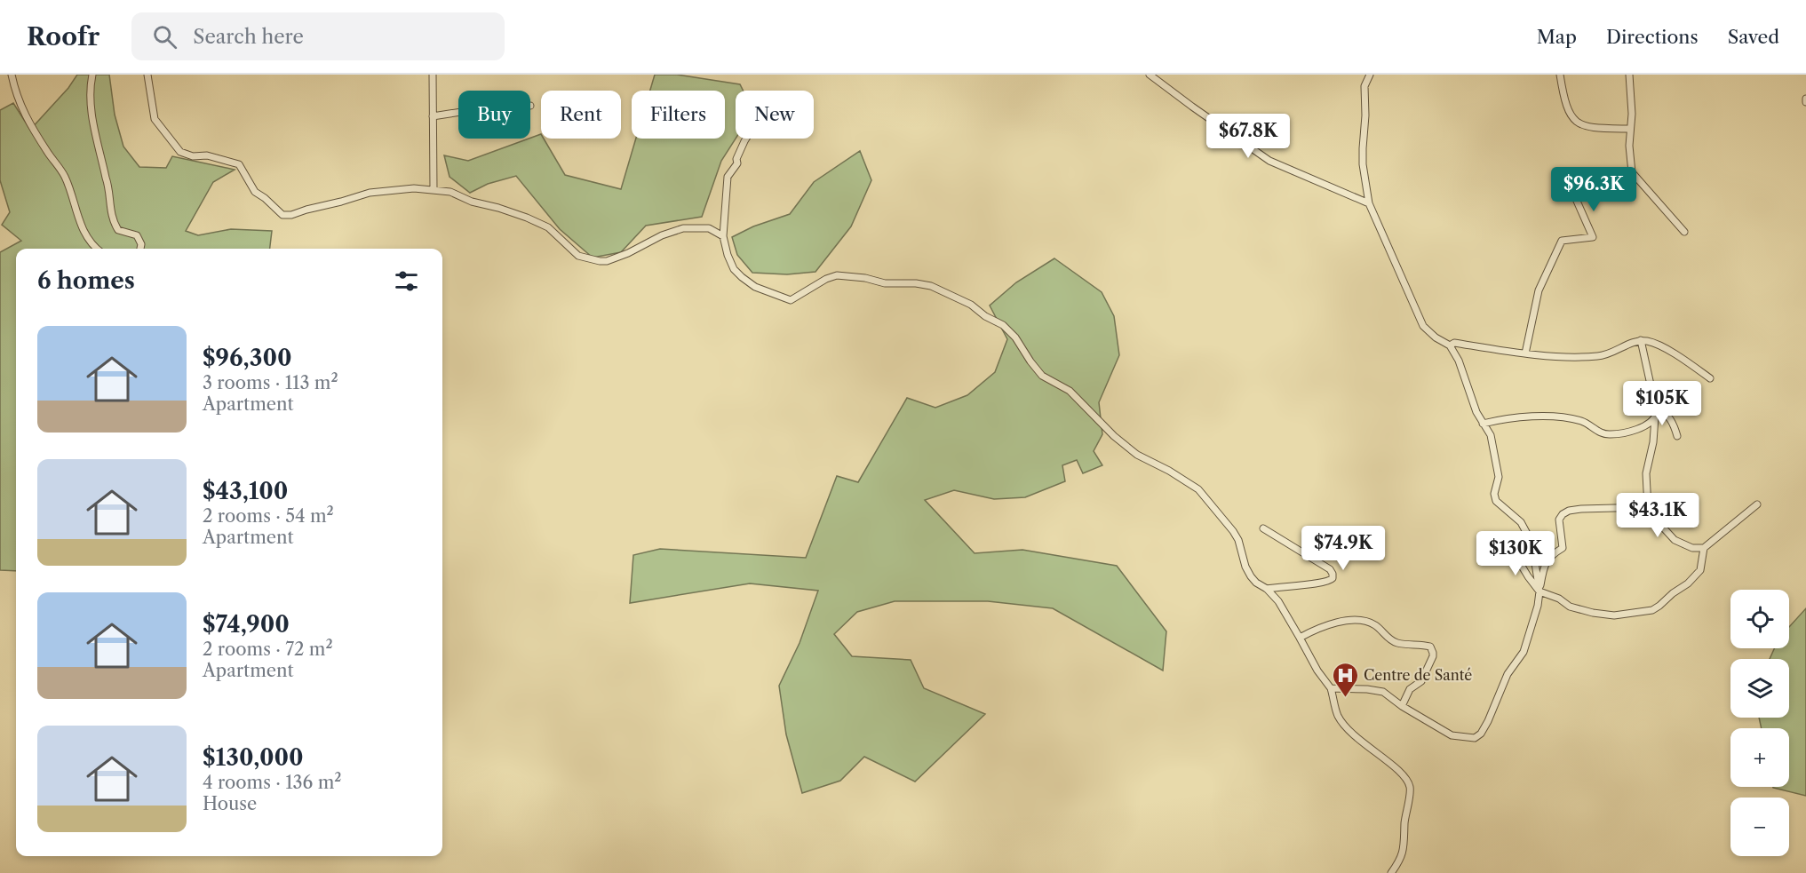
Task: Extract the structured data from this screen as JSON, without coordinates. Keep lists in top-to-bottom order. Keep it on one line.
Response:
{"places":{"hospital":["Centre de Santé"]},"page":{"header":"Roofr","search":"Search here","nav":["Map","Directions","Saved"],"chip":["Buy","Rent","Filters","New"],"price":["$67.8K","$96.3K","$105K","$43.1K","$74.9K","$130K"],"heading":"6 homes","list":[{"name":"$96,300","note":"3 rooms · 113 m² · Apartment"},{"name":"$43,100","note":"2 rooms · 54 m² · Apartment"},{"name":"$74,900","note":"2 rooms · 72 m² · Apartment"},{"name":"$130,000","note":"4 rooms · 136 m² · House"}],"map_buttons":["+","−"]}}
